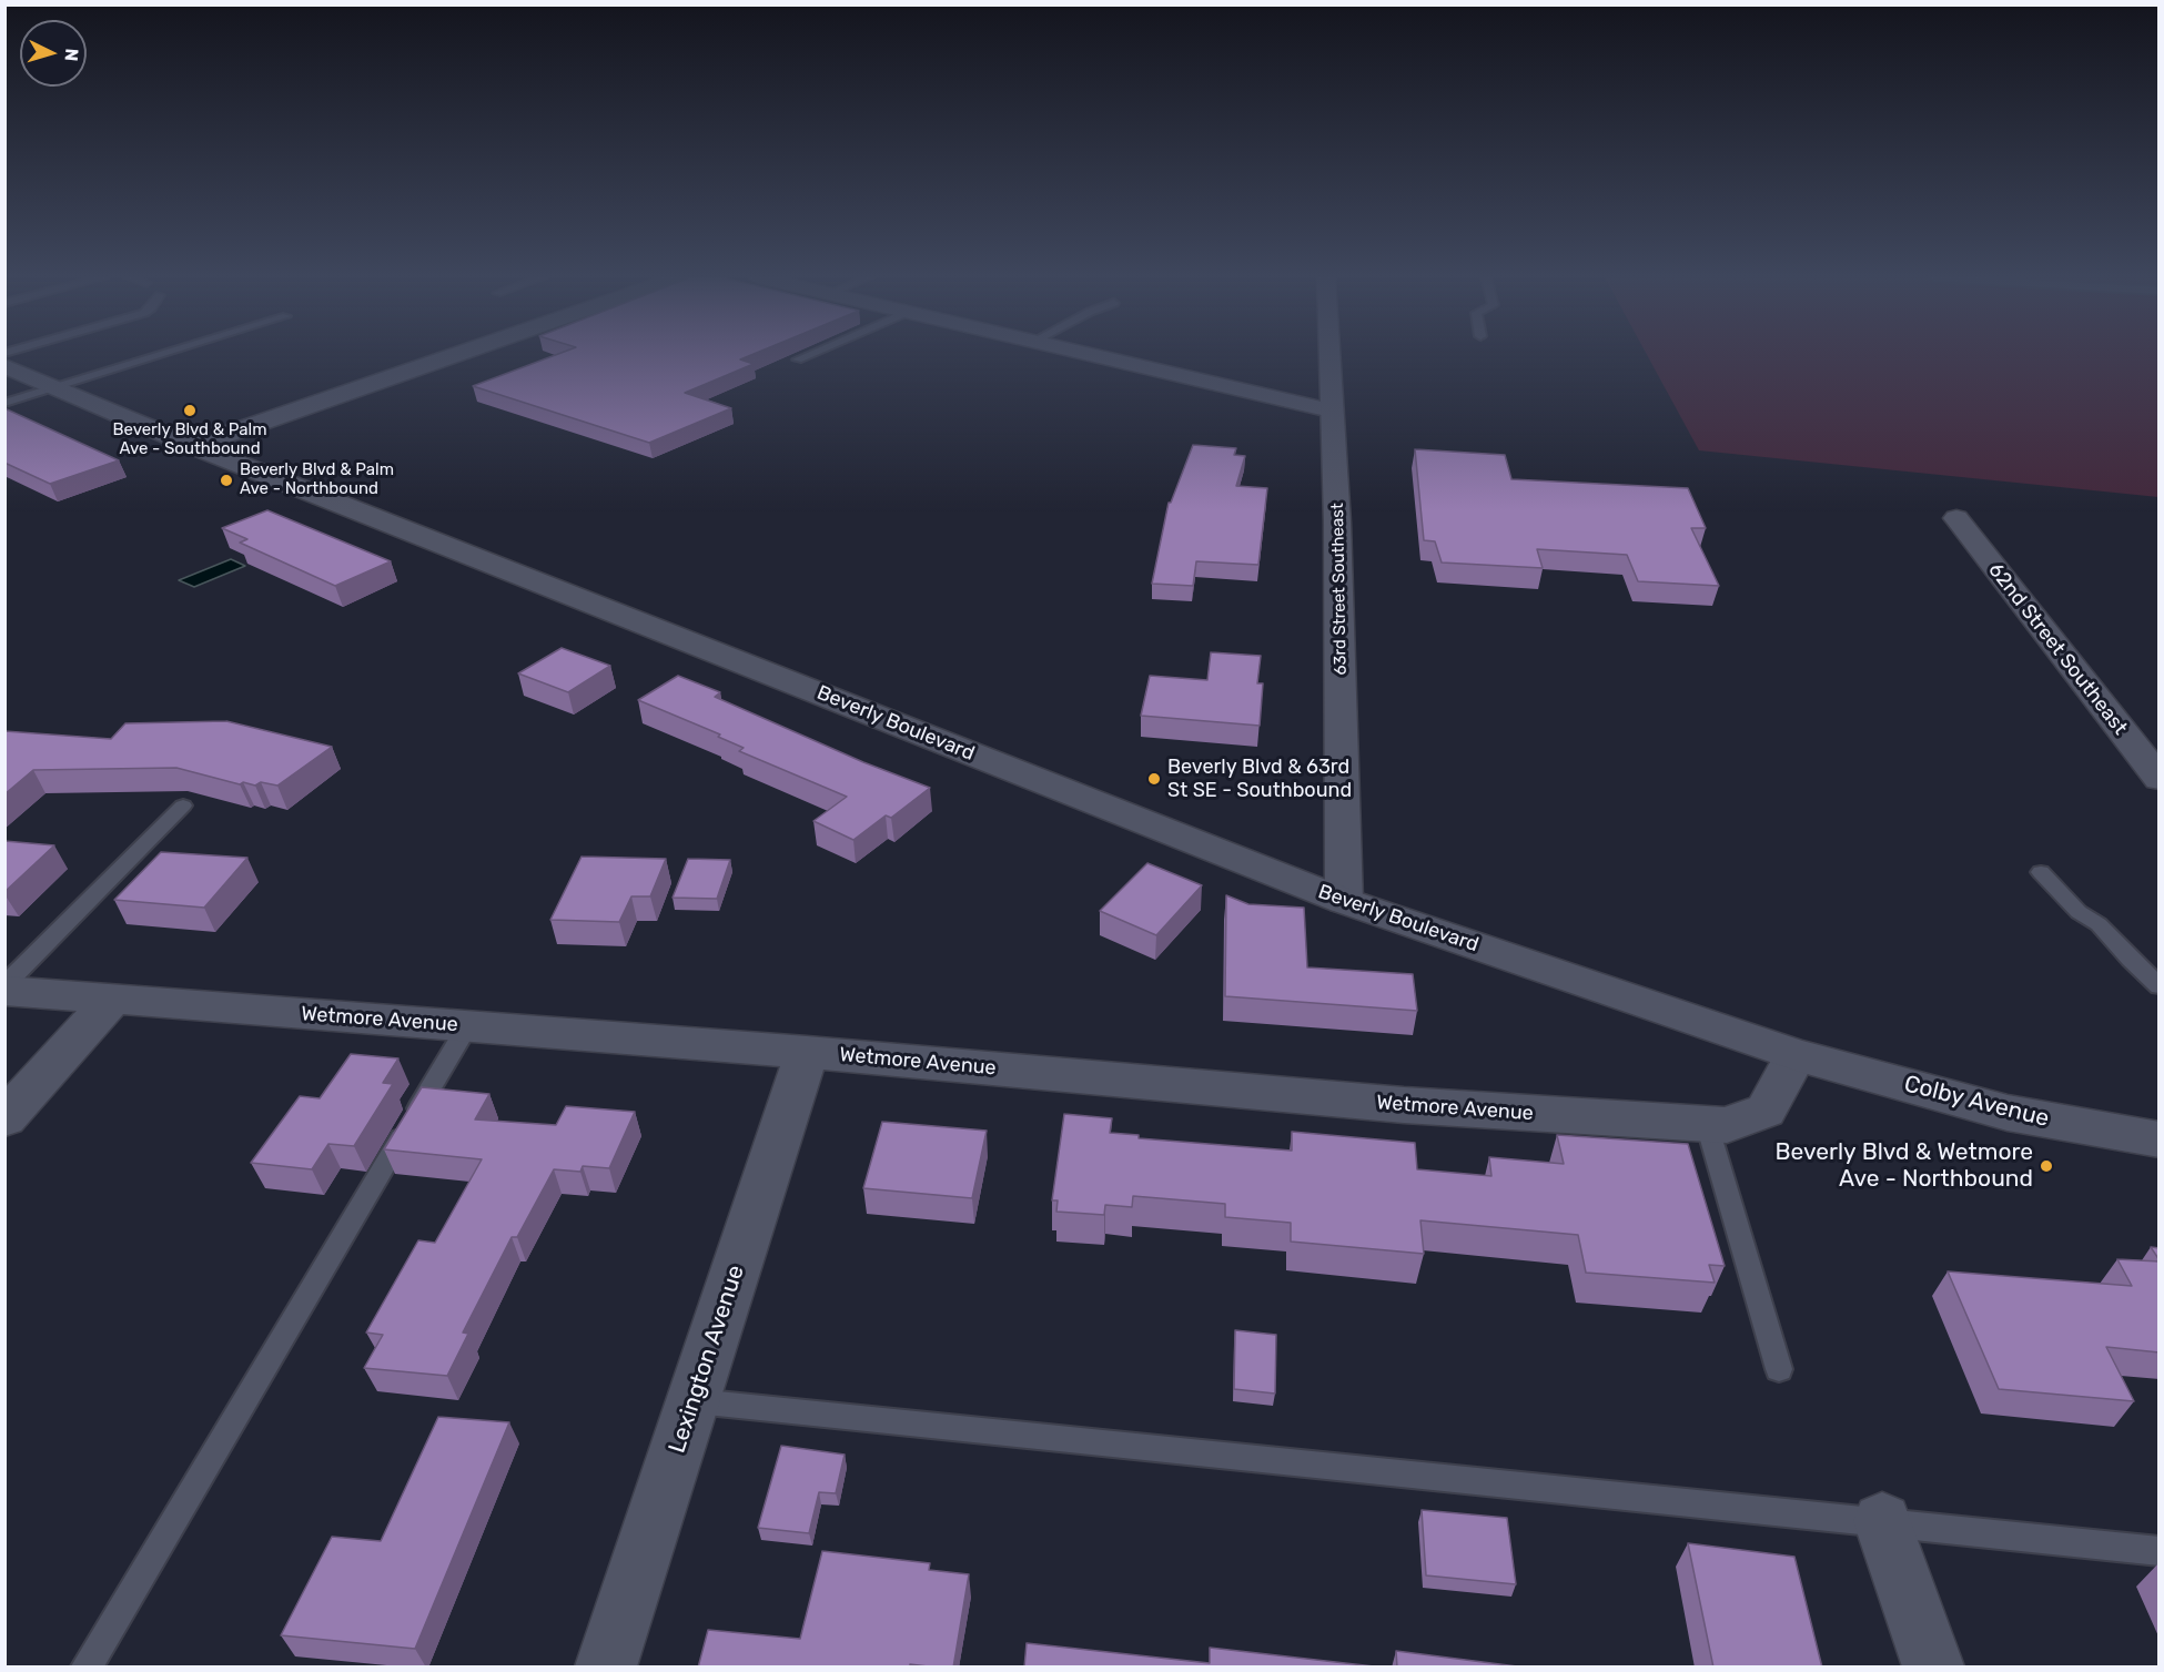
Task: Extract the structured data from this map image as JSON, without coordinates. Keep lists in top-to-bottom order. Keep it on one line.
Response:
{"streets":{"street":["63rd Street Southeast","62nd Street Southeast","Beverly Boulevard","Wetmore Avenue","Colby Avenue","Lexington Avenue"]},"crossings":[["63rd Street Southeast","Beverly Boulevard"],["Beverly Boulevard","Wetmore Avenue"],["Beverly Boulevard","Colby Avenue"],["Wetmore Avenue","Colby Avenue"],["Wetmore Avenue","Lexington Avenue"]],"places":["Beverly Blvd & Palm Ave - Southbound","Beverly Blvd & Palm Ave - Northbound","Beverly Blvd & 63rd St SE - Southbound","Beverly Blvd & Wetmore Ave - Northbound"],"north":"right"}
